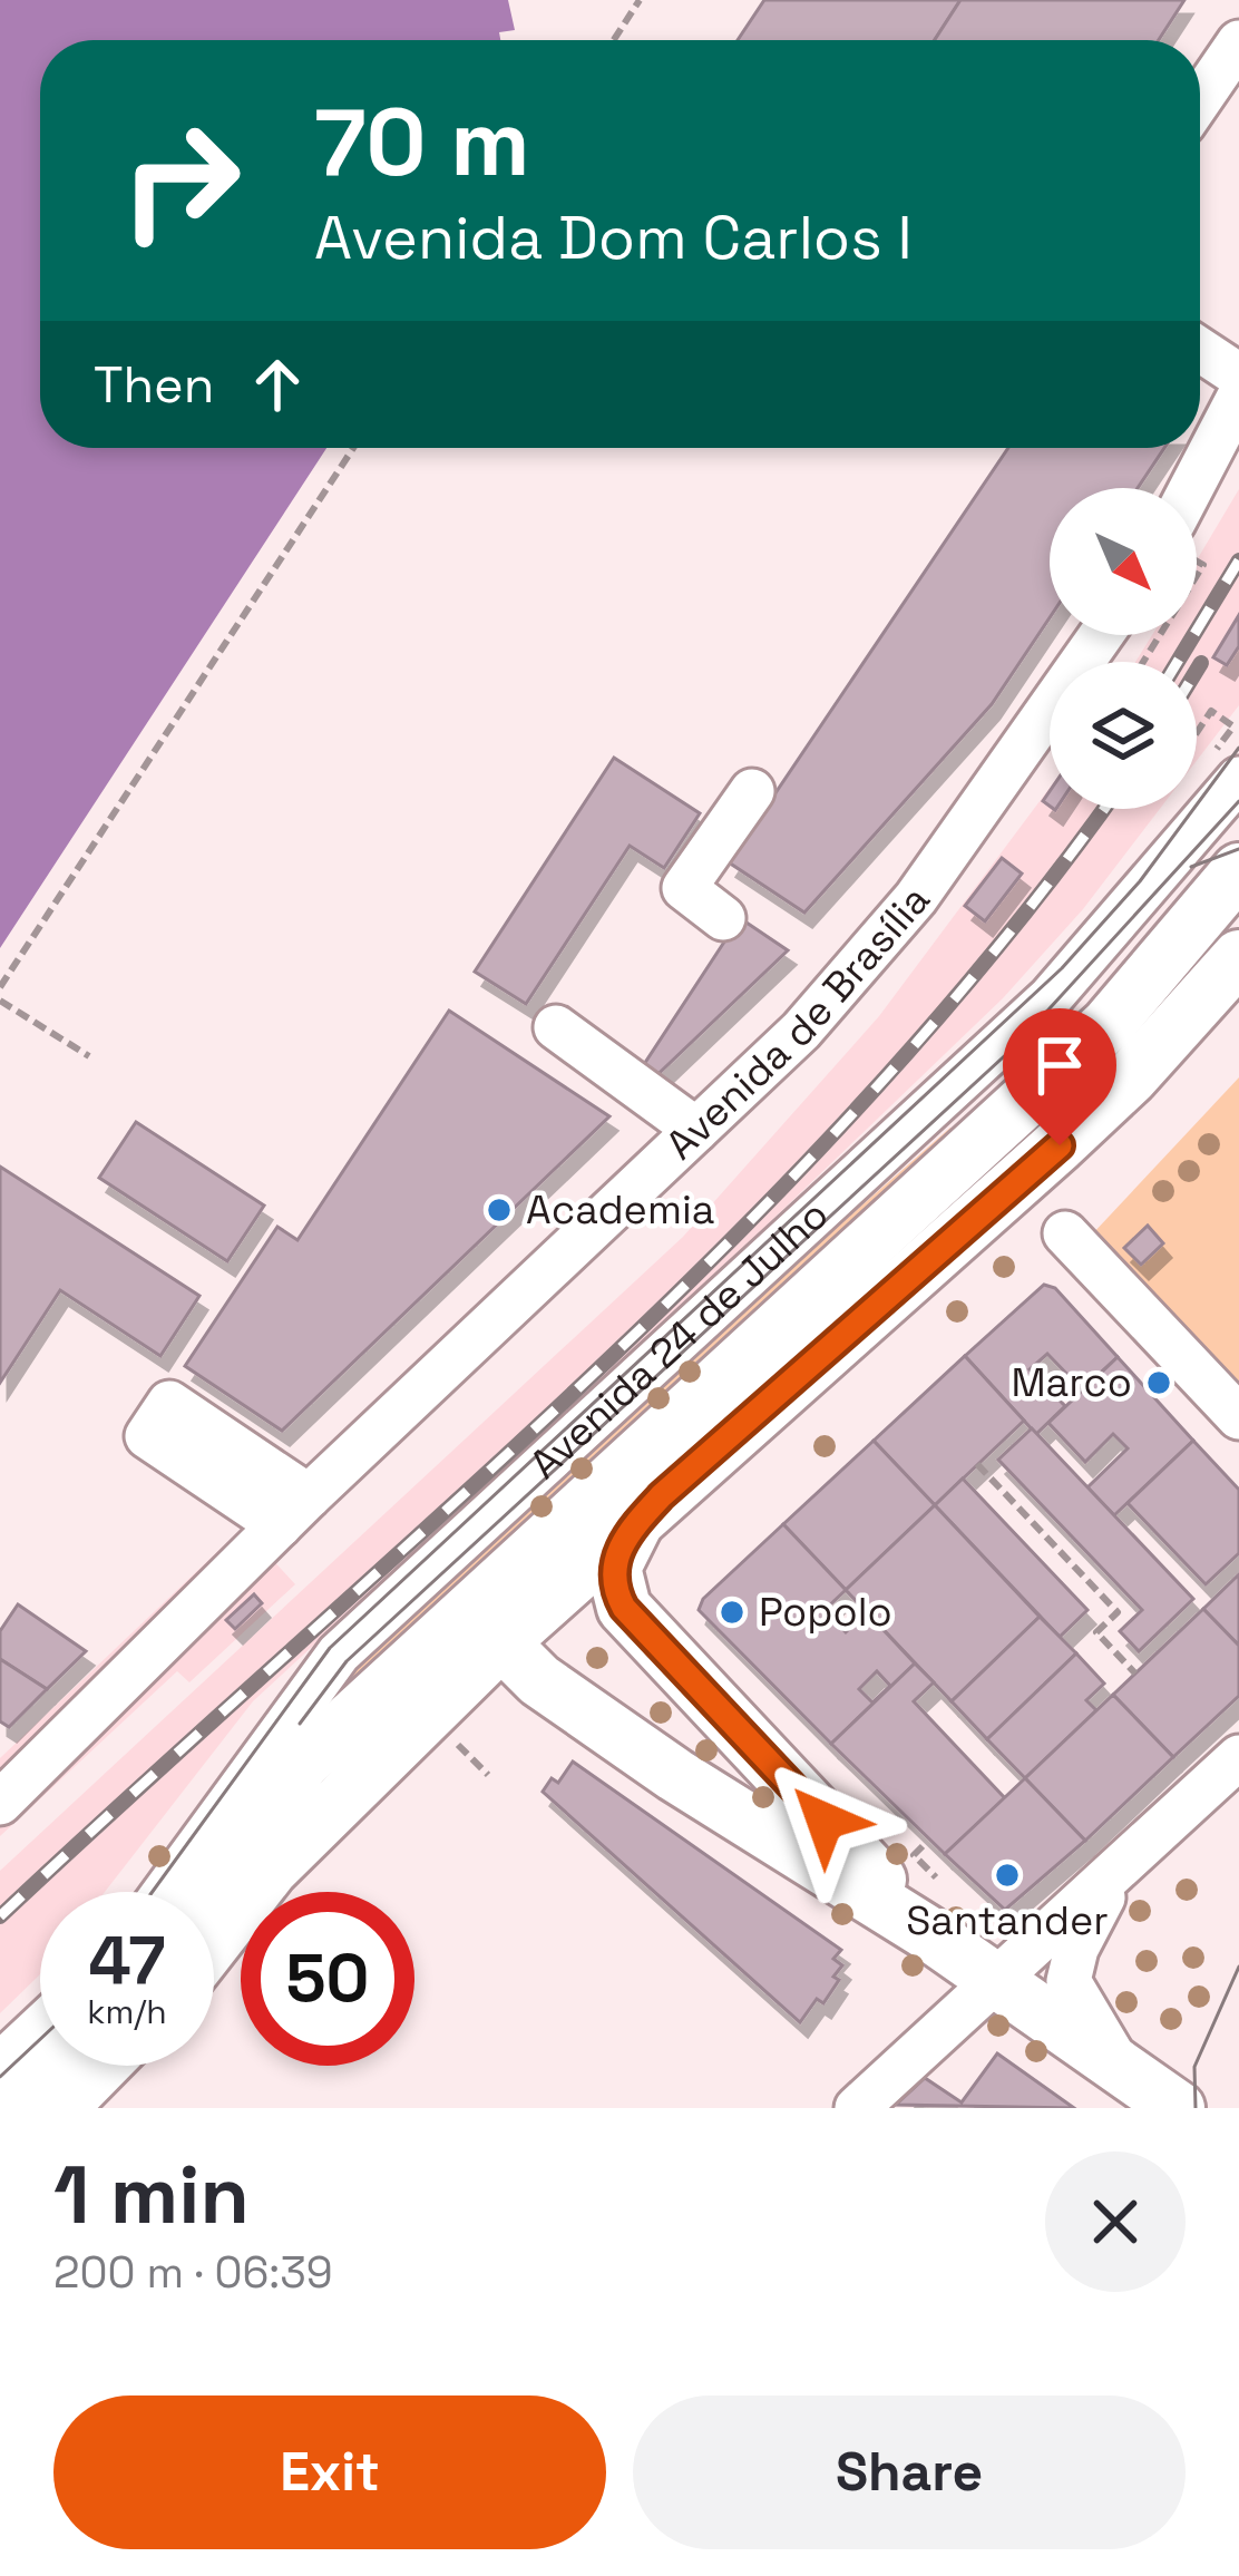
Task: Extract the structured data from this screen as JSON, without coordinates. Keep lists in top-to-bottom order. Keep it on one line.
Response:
{"streets":{"main road":["Avenida 24 de Julho"],"street":["Avenida de Brasília"]},"places":["Academia","Marco","Popolo","Santander"],"north":"bottom right","page":{"turn":["70 m","Avenida Dom Carlos I"],"then":"Then","speed":"47 km/h","limit":"50","heading":["1 min","200 m · 06:39"],"buttons":["Exit","Share"]}}
